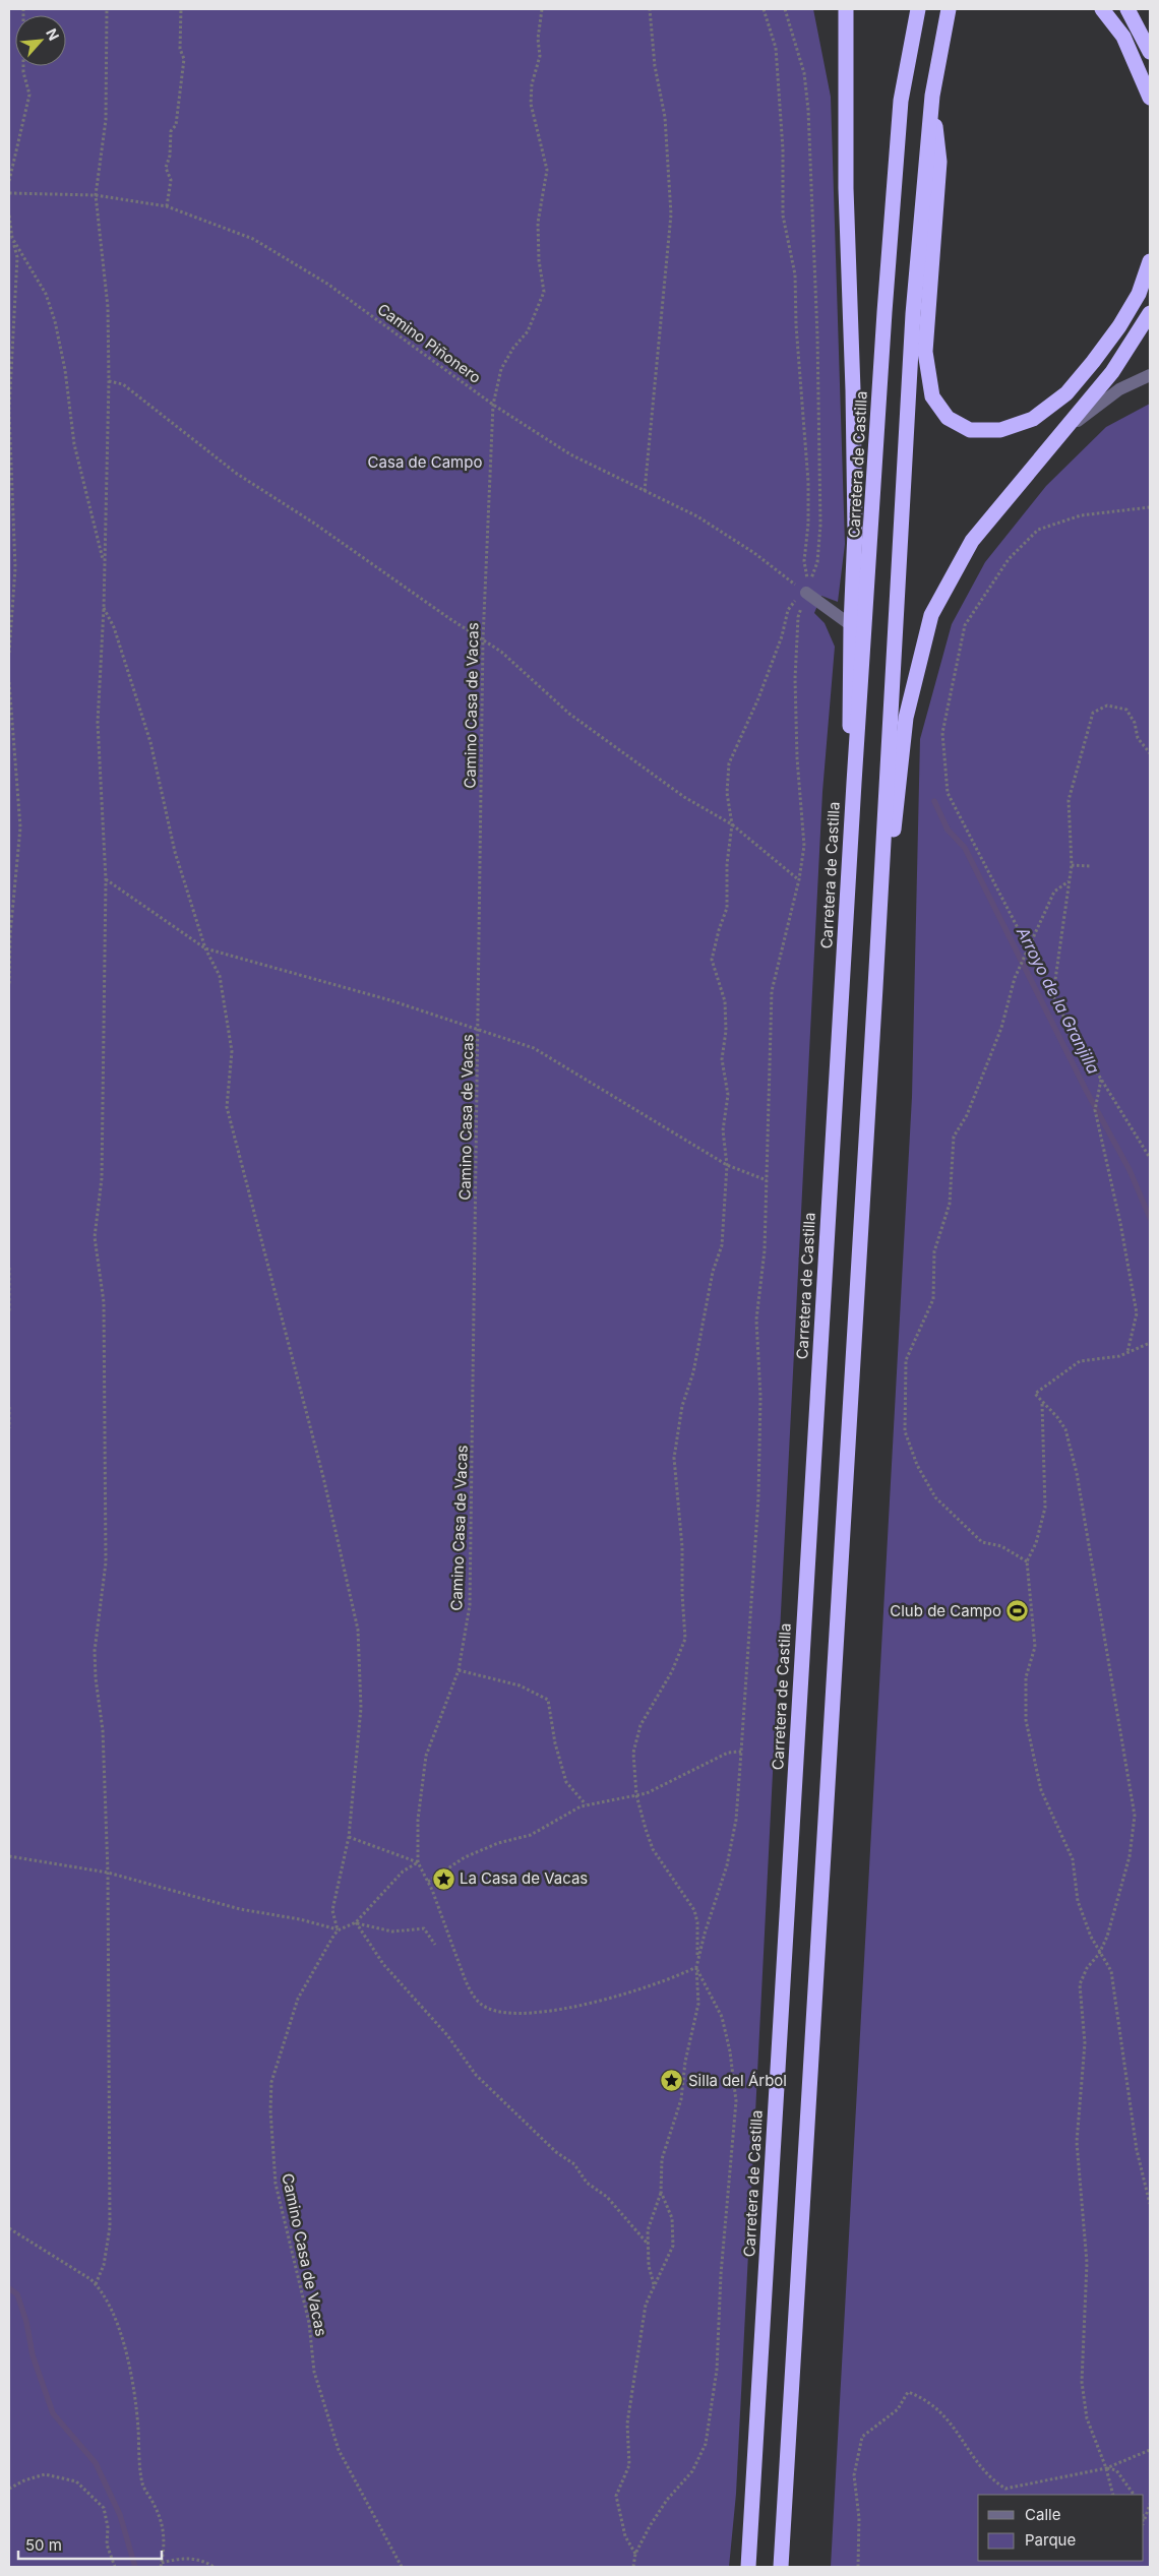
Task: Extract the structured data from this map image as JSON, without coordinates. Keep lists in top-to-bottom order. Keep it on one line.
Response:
{"streets":{"highway":["Carretera de Castilla"],"path":["Camino Piñonero","Camino Casa de Vacas"]},"crossings":[["Camino Piñonero","Camino Casa de Vacas"]],"water":["Arroyo de la Granjilla"],"parks":["Casa de Campo"],"places":{"sports":["Club de Campo"],"place":["La Casa de Vacas","Silla del Árbol"]},"legend":["Calle","Parque"],"scale_bar":"50 m","north":"top right"}
